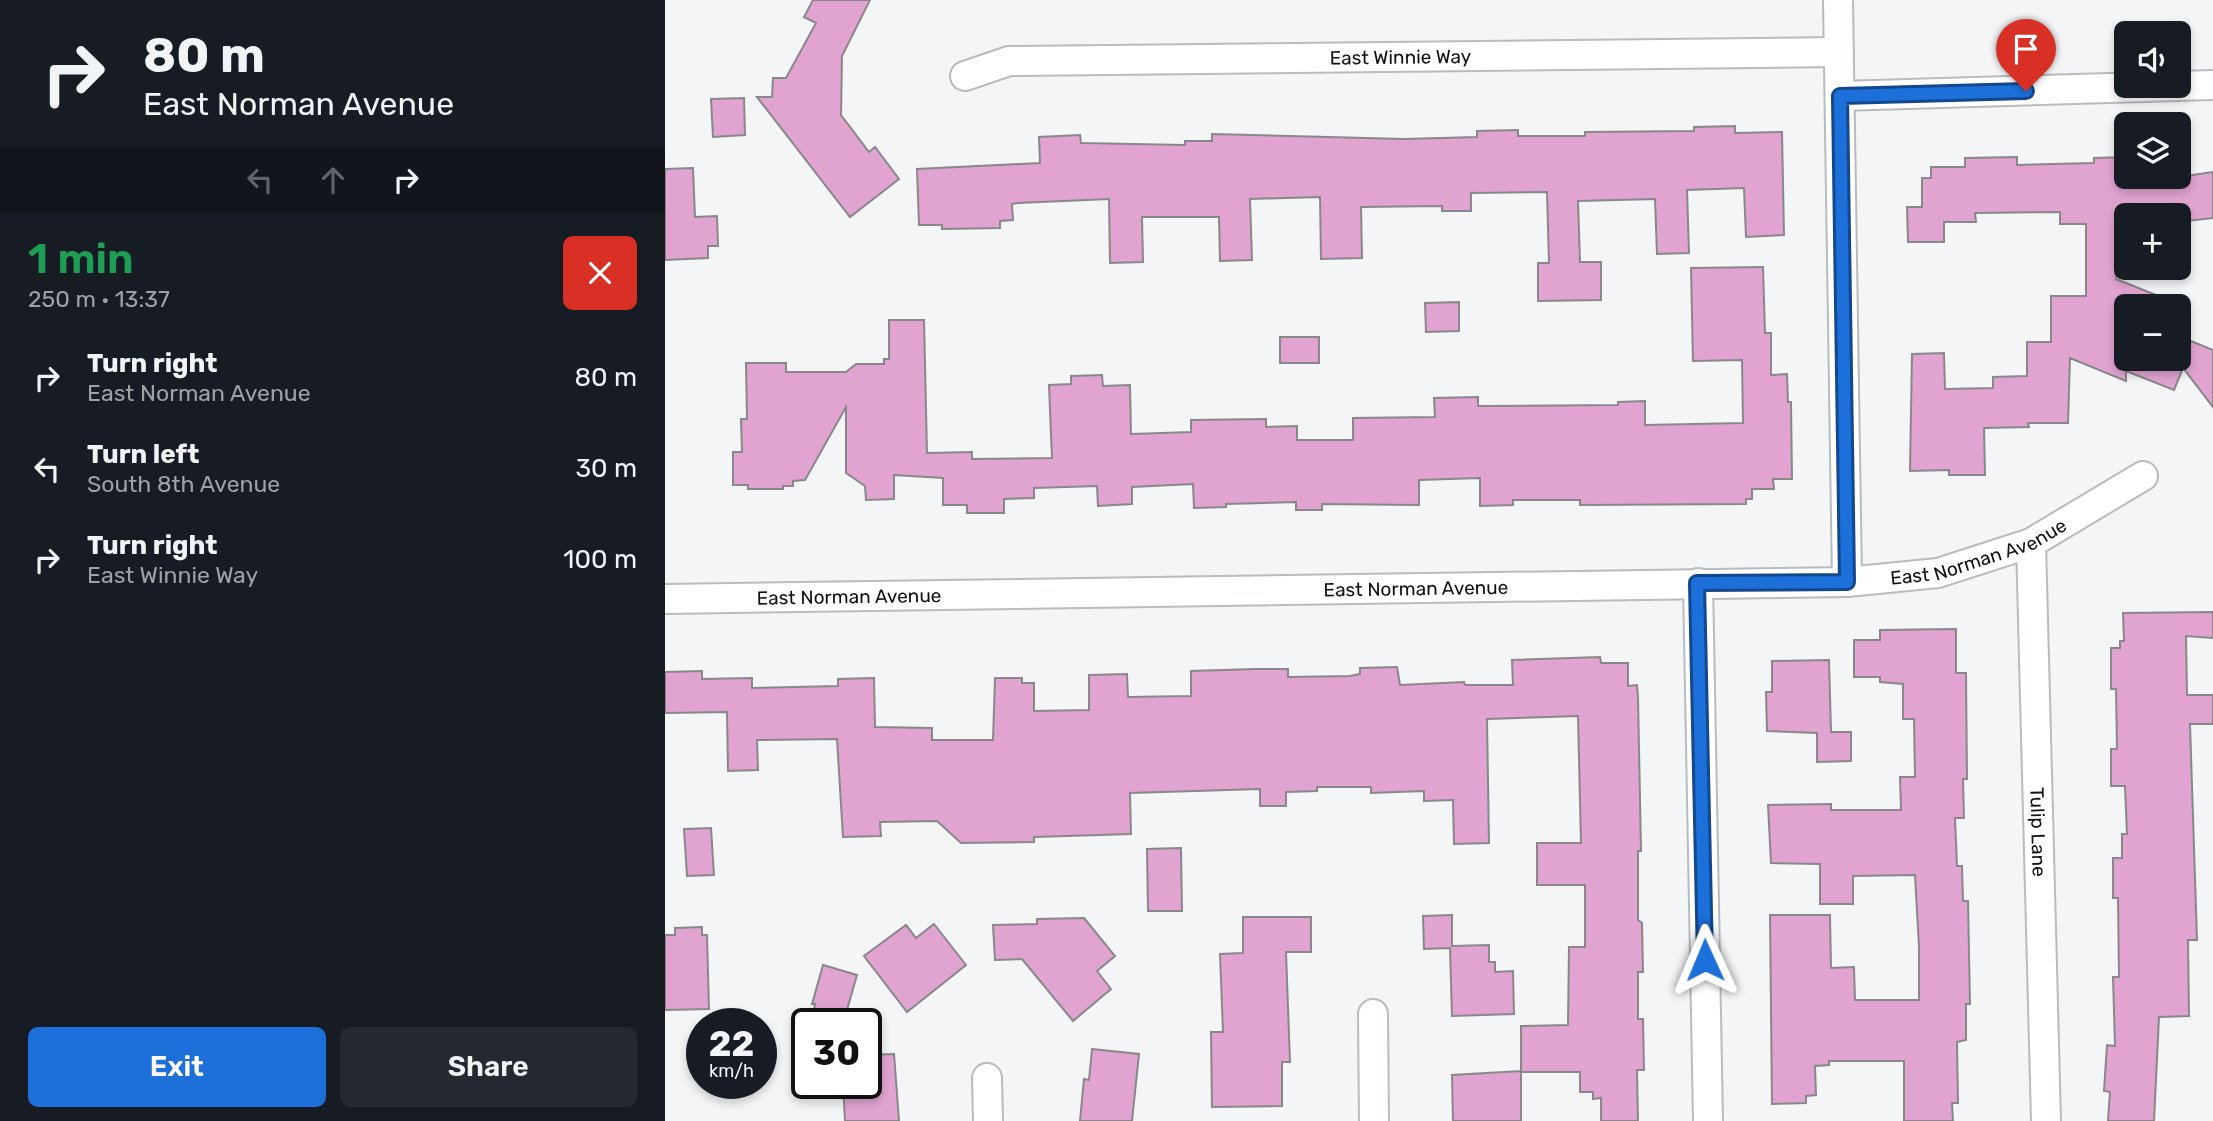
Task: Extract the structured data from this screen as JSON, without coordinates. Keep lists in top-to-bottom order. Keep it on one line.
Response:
{"streets":{"street":["East Winnie Way","East Norman Avenue","Tulip Lane"]},"crossings":[["East Norman Avenue","Tulip Lane"]],"page":{"turn":["80 m","East Norman Avenue"],"map_buttons":["+","−"],"heading":["1 min","250 m · 13:37"],"list":[{"name":"Turn right","note":"East Norman Avenue","value":"80 m"},{"name":"Turn left","note":"South 8th Avenue","value":"30 m"},{"name":"Turn right","note":"East Winnie Way","value":"100 m"}],"speed":"22 km/h","limit":"30","buttons":["Exit","Share"]}}
